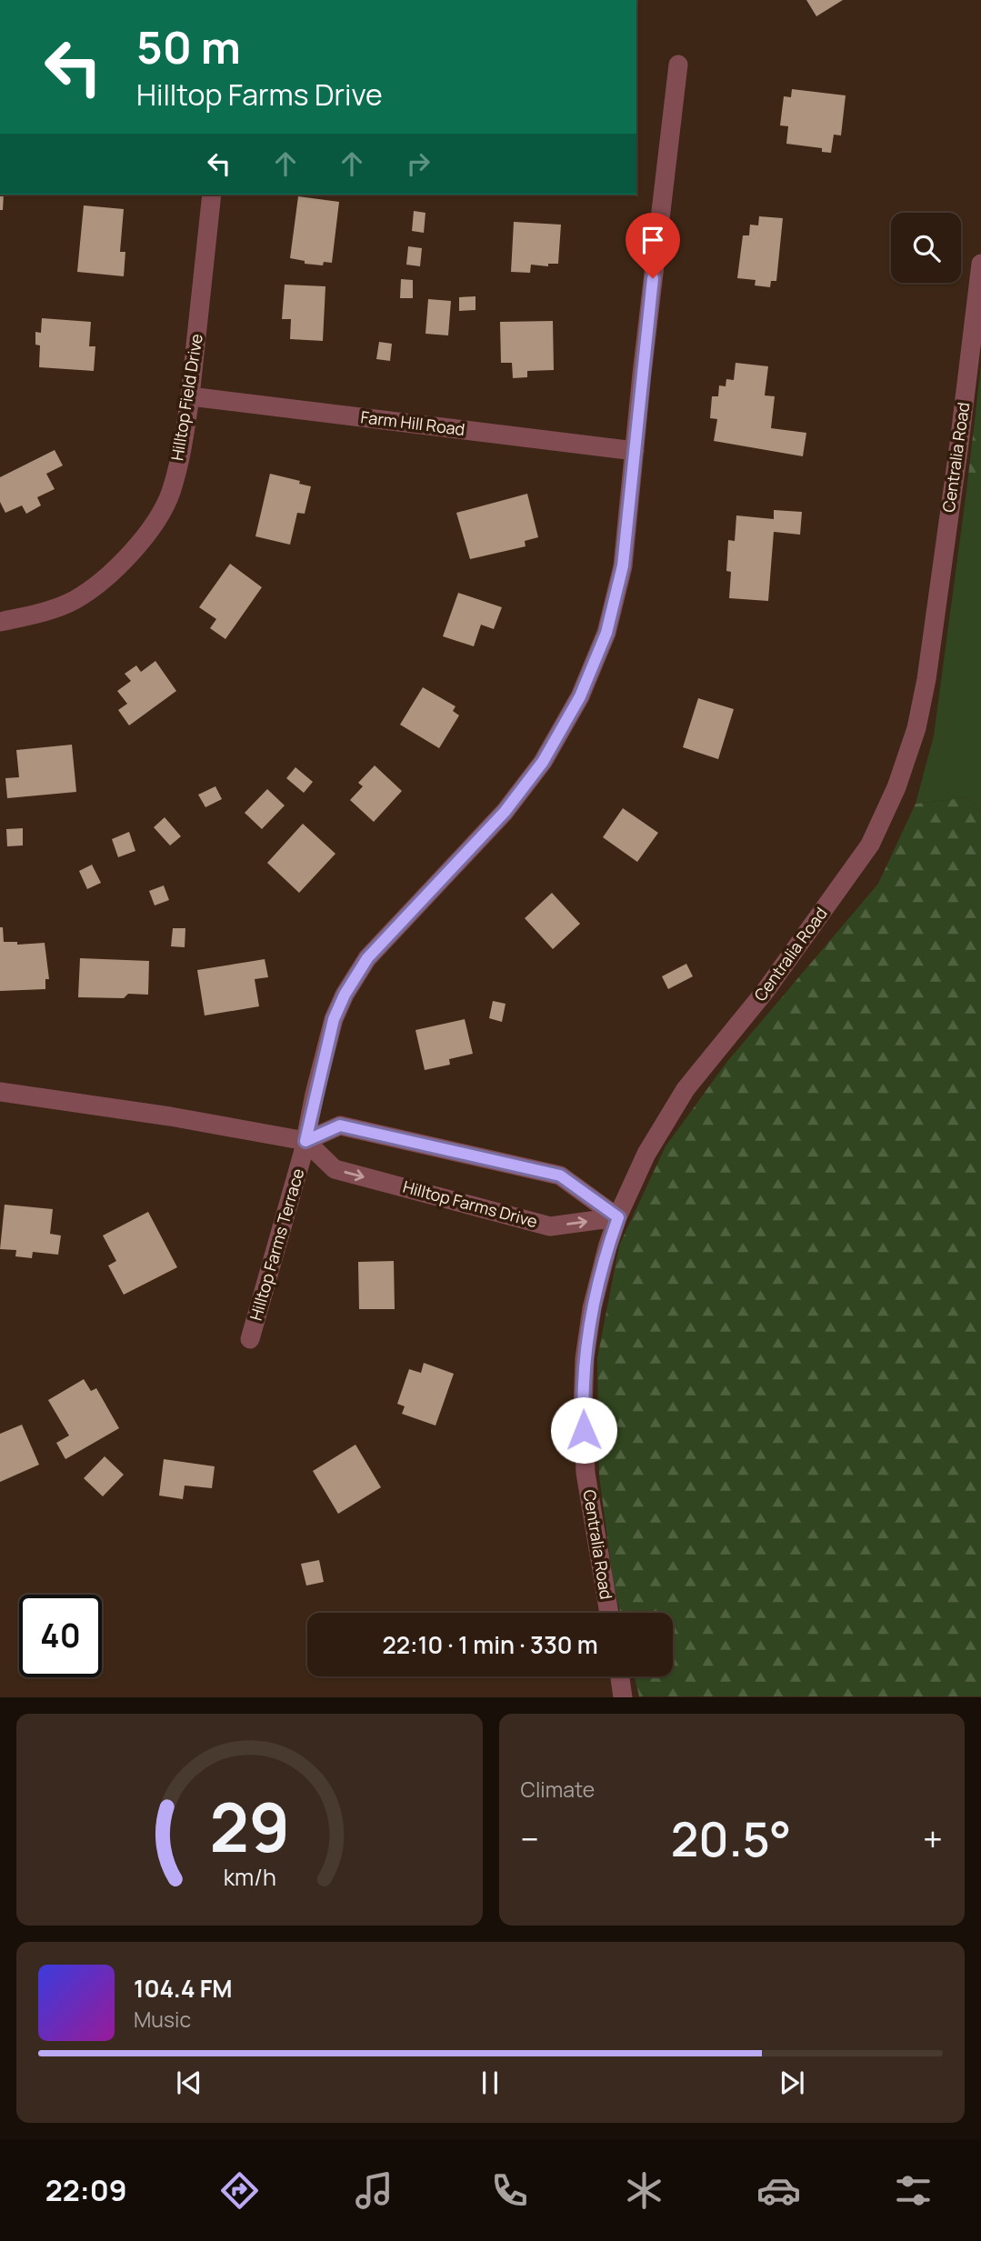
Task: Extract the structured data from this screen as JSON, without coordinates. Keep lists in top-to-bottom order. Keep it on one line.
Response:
{"streets":{"street":["Hilltop Field Drive","Farm Hill Road","Centralia Road","Hilltop Farms Drive","Hilltop Farms Terrace"]},"crossings":[["Hilltop Field Drive","Farm Hill Road"],["Farm Hill Road","Hilltop Farms Terrace"],["Centralia Road","Hilltop Farms Drive"],["Hilltop Farms Drive","Hilltop Farms Terrace"]],"page":{"turn":["50 m","Hilltop Farms Drive"],"limit":"40","trip":"22:10 · 1 min · 330 m","tile":"Climate","heat":["−","20.5°","+"],"song":["104.4 FM","Music"],"tabs":"22:09","gauge":["29","km/h"]}}
